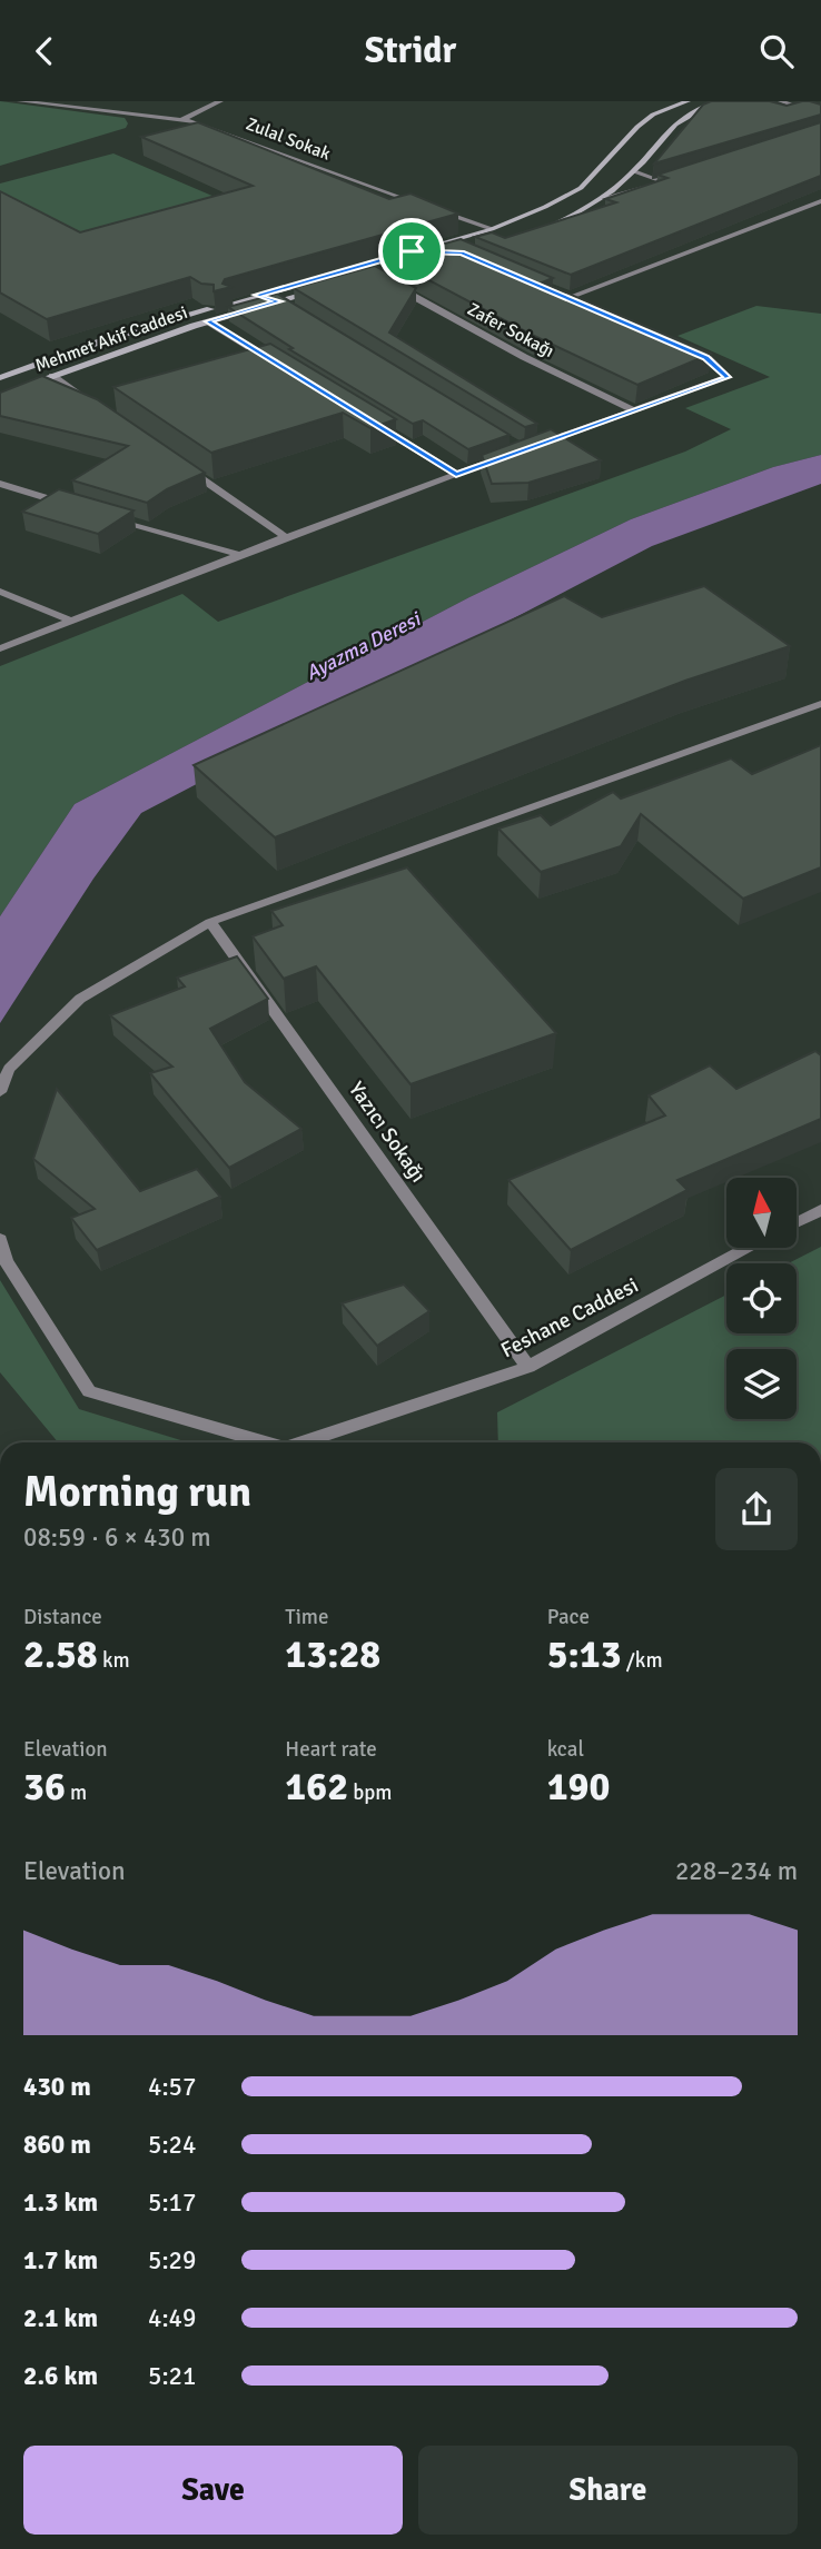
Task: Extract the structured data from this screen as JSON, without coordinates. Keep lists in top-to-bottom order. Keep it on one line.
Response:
{"streets":{"main road":["Mehmet Akif Caddesi"],"street":["Zulal Sokak","Zafer Sokağı","Yazıcı Sokağı","Feshane Caddesi"]},"crossings":[["Zulal Sokak","Mehmet Akif Caddesi"],["Yazıcı Sokağı","Feshane Caddesi"]],"water":["Ayazma Deresi"],"north":"top","page":{"header":"Stridr","heading":["Morning run","08:59 · 6 × 430 m"],"stats":[["Distance","2.58 km"],["Time","13:28"],["Pace","5:13 /km"],["Elevation","36 m"],["Heart rate","162 bpm"],["kcal","190"]],"chart":["Elevation","228–234 m"],"list":[{"name":"430 m","note":"4:57"},{"name":"860 m","note":"5:24"},{"name":"1.3 km","note":"5:17"},{"name":"1.7 km","note":"5:29"},{"name":"2.1 km","note":"4:49"},{"name":"2.6 km","note":"5:21"}],"buttons":["Save","Share"]}}
